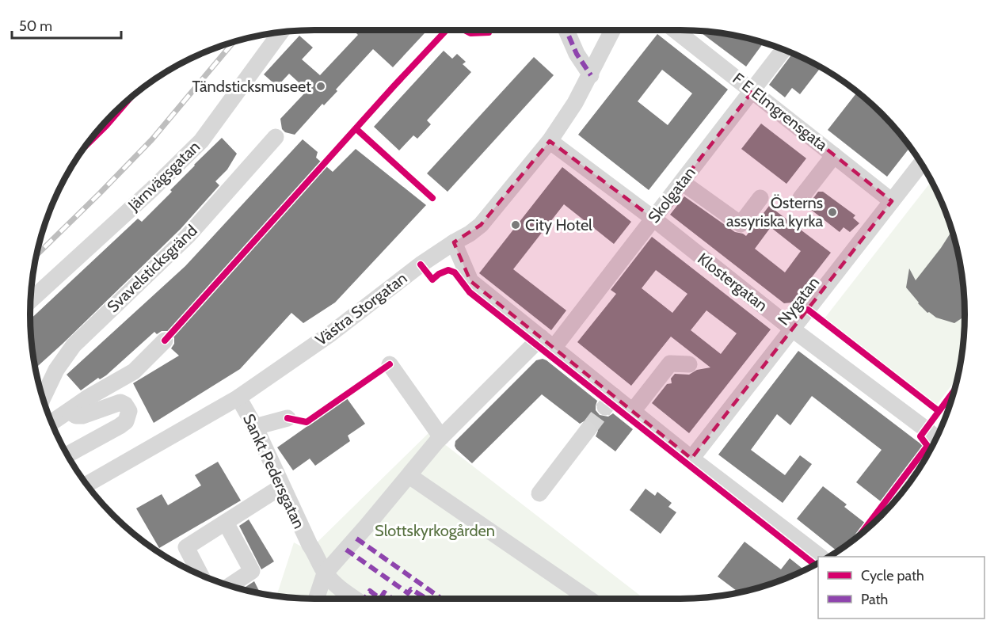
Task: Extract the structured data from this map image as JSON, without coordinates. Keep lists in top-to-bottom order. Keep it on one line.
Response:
{"streets":{"street":["F E Elmgrensgata","Järnvägsgatan","Skolgatan","Svavelsticksgränd","Klostergatan","Nygatan","Västra Storgatan","Sankt Pedersgatan"]},"crossings":[["F E Elmgrensgata","Skolgatan"],["F E Elmgrensgata","Nygatan"],["Skolgatan","Klostergatan"],["Skolgatan","Sankt Pedersgatan"],["Klostergatan","Nygatan"],["Klostergatan","Västra Storgatan"],["Västra Storgatan","Sankt Pedersgatan"]],"parks":["Slottskyrkogården"],"places":["Tändsticksmuseet","Österns assyriska kyrka","City Hotel"],"legend":["Cycle path","Path"],"scale_bar":"50 m"}
